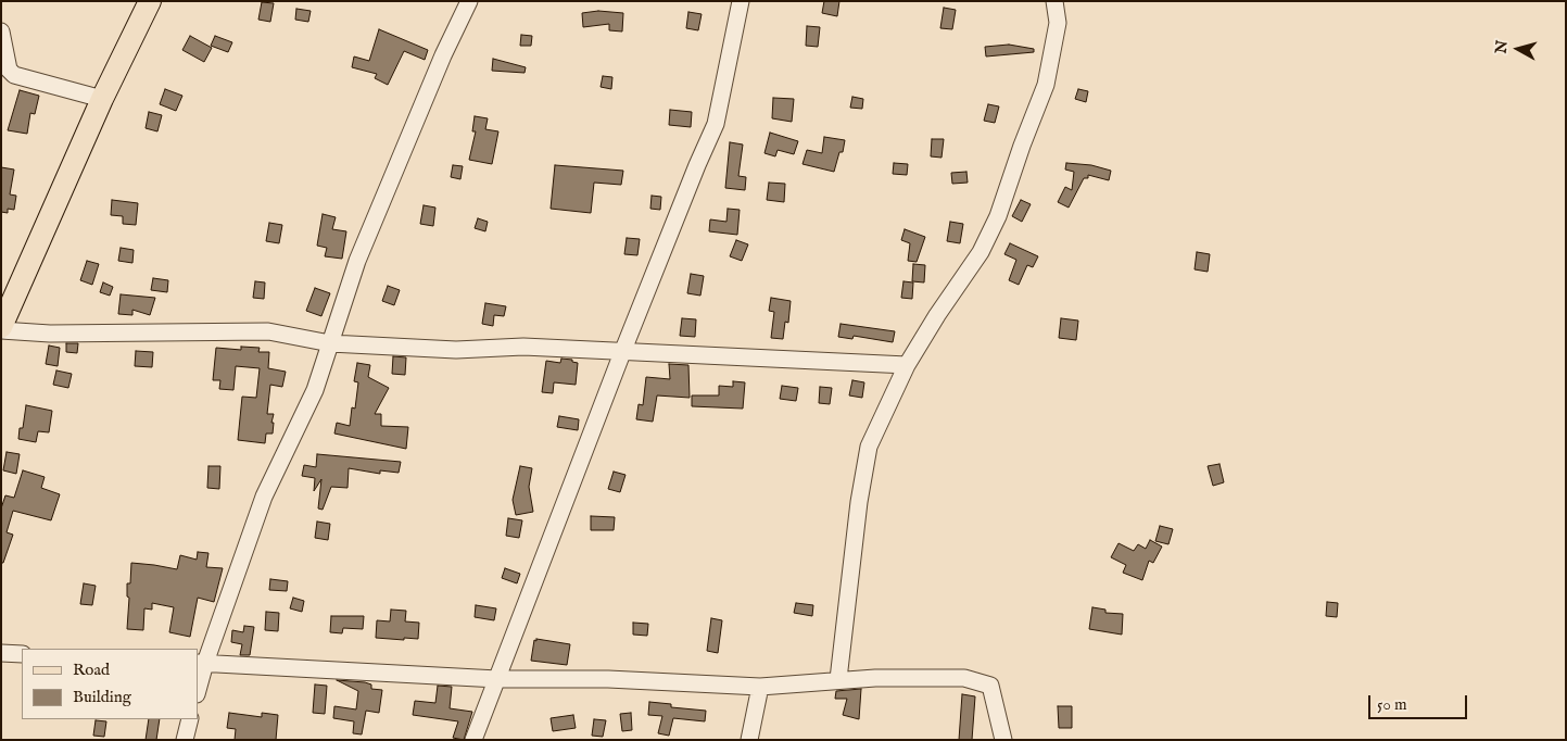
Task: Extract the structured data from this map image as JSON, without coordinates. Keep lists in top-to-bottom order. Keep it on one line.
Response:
{"legend":["Road","Building"],"scale_bar":"50 m","north":"left"}
